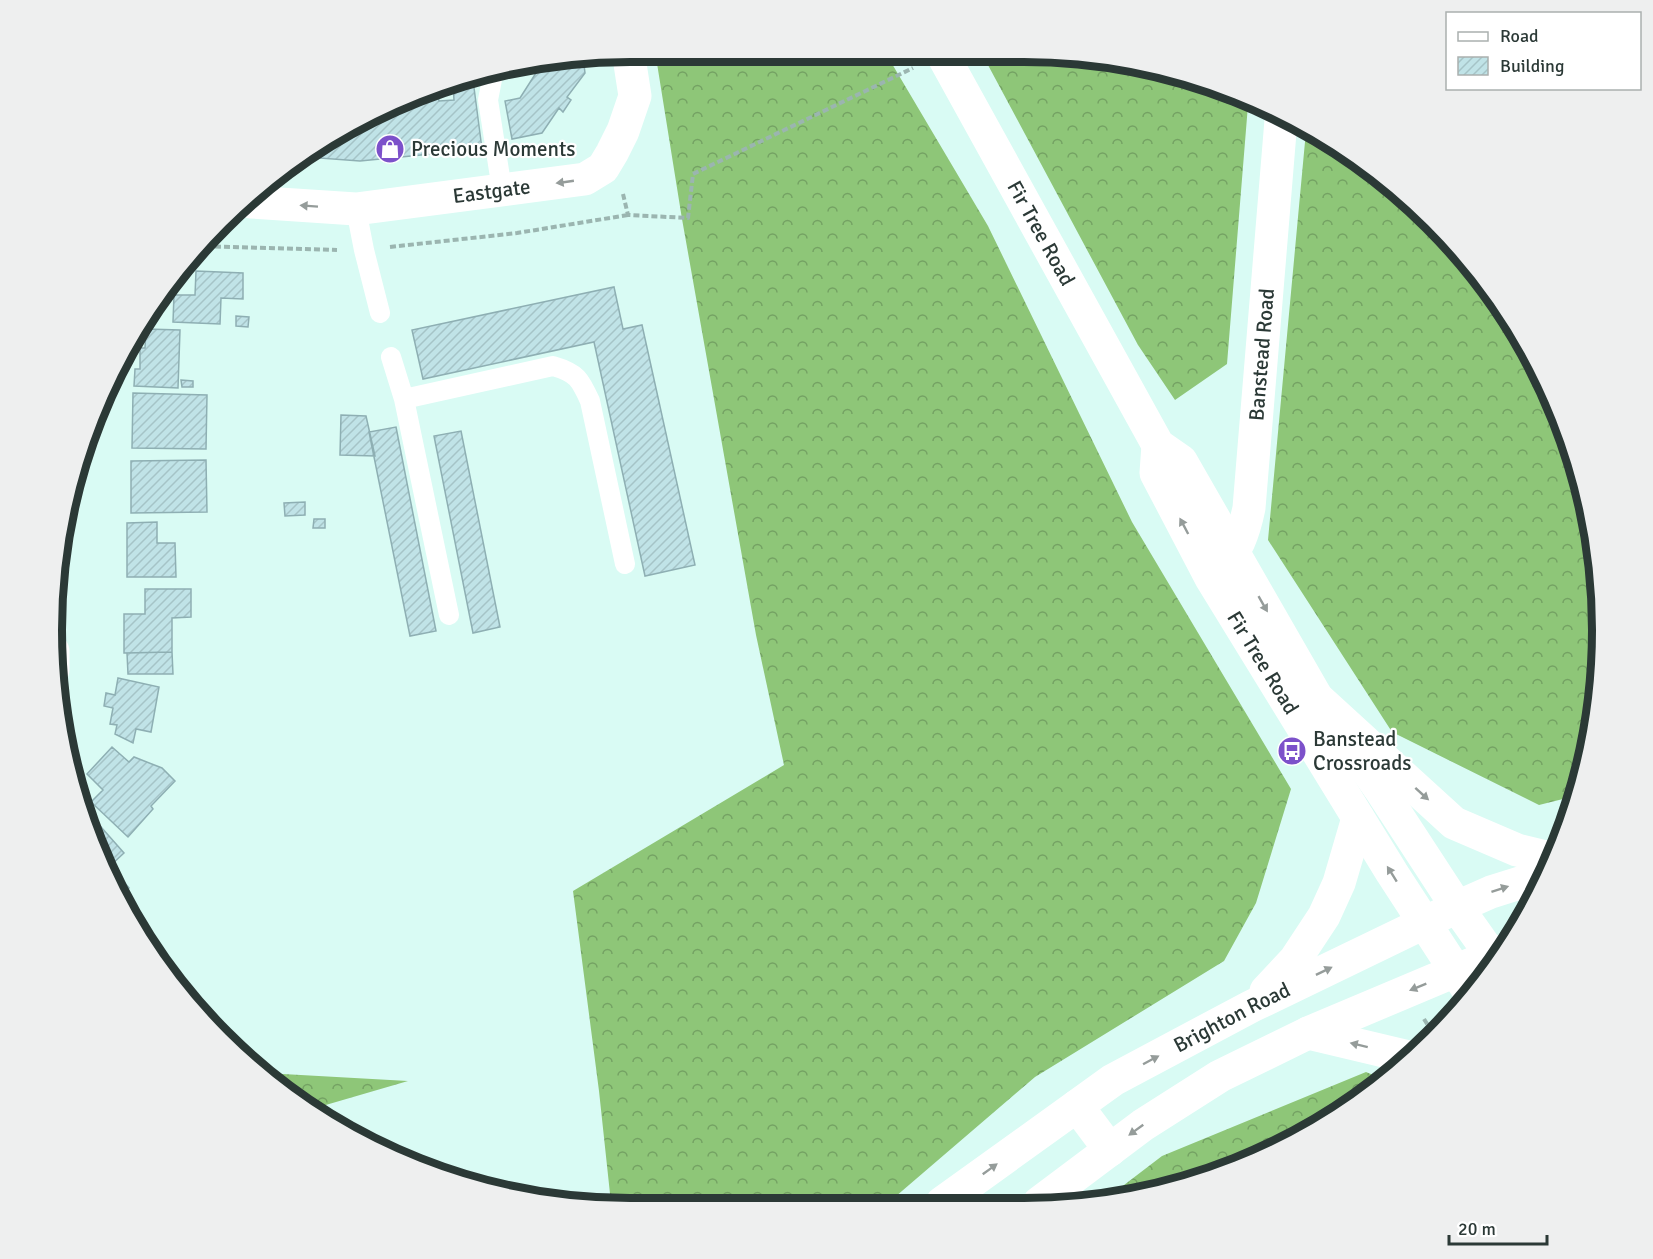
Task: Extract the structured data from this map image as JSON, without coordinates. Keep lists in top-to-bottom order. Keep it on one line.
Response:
{"streets":{"main road":["Eastgate","Fir Tree Road","Banstead Road","Brighton Road"]},"crossings":[["Fir Tree Road","Banstead Road"],["Fir Tree Road","Brighton Road"]],"one_way":["Eastgate"],"places":{"shop":["Precious Moments"],"bus stop":["Banstead Crossroads"]},"legend":["Road","Building"],"scale_bar":"20 m"}
